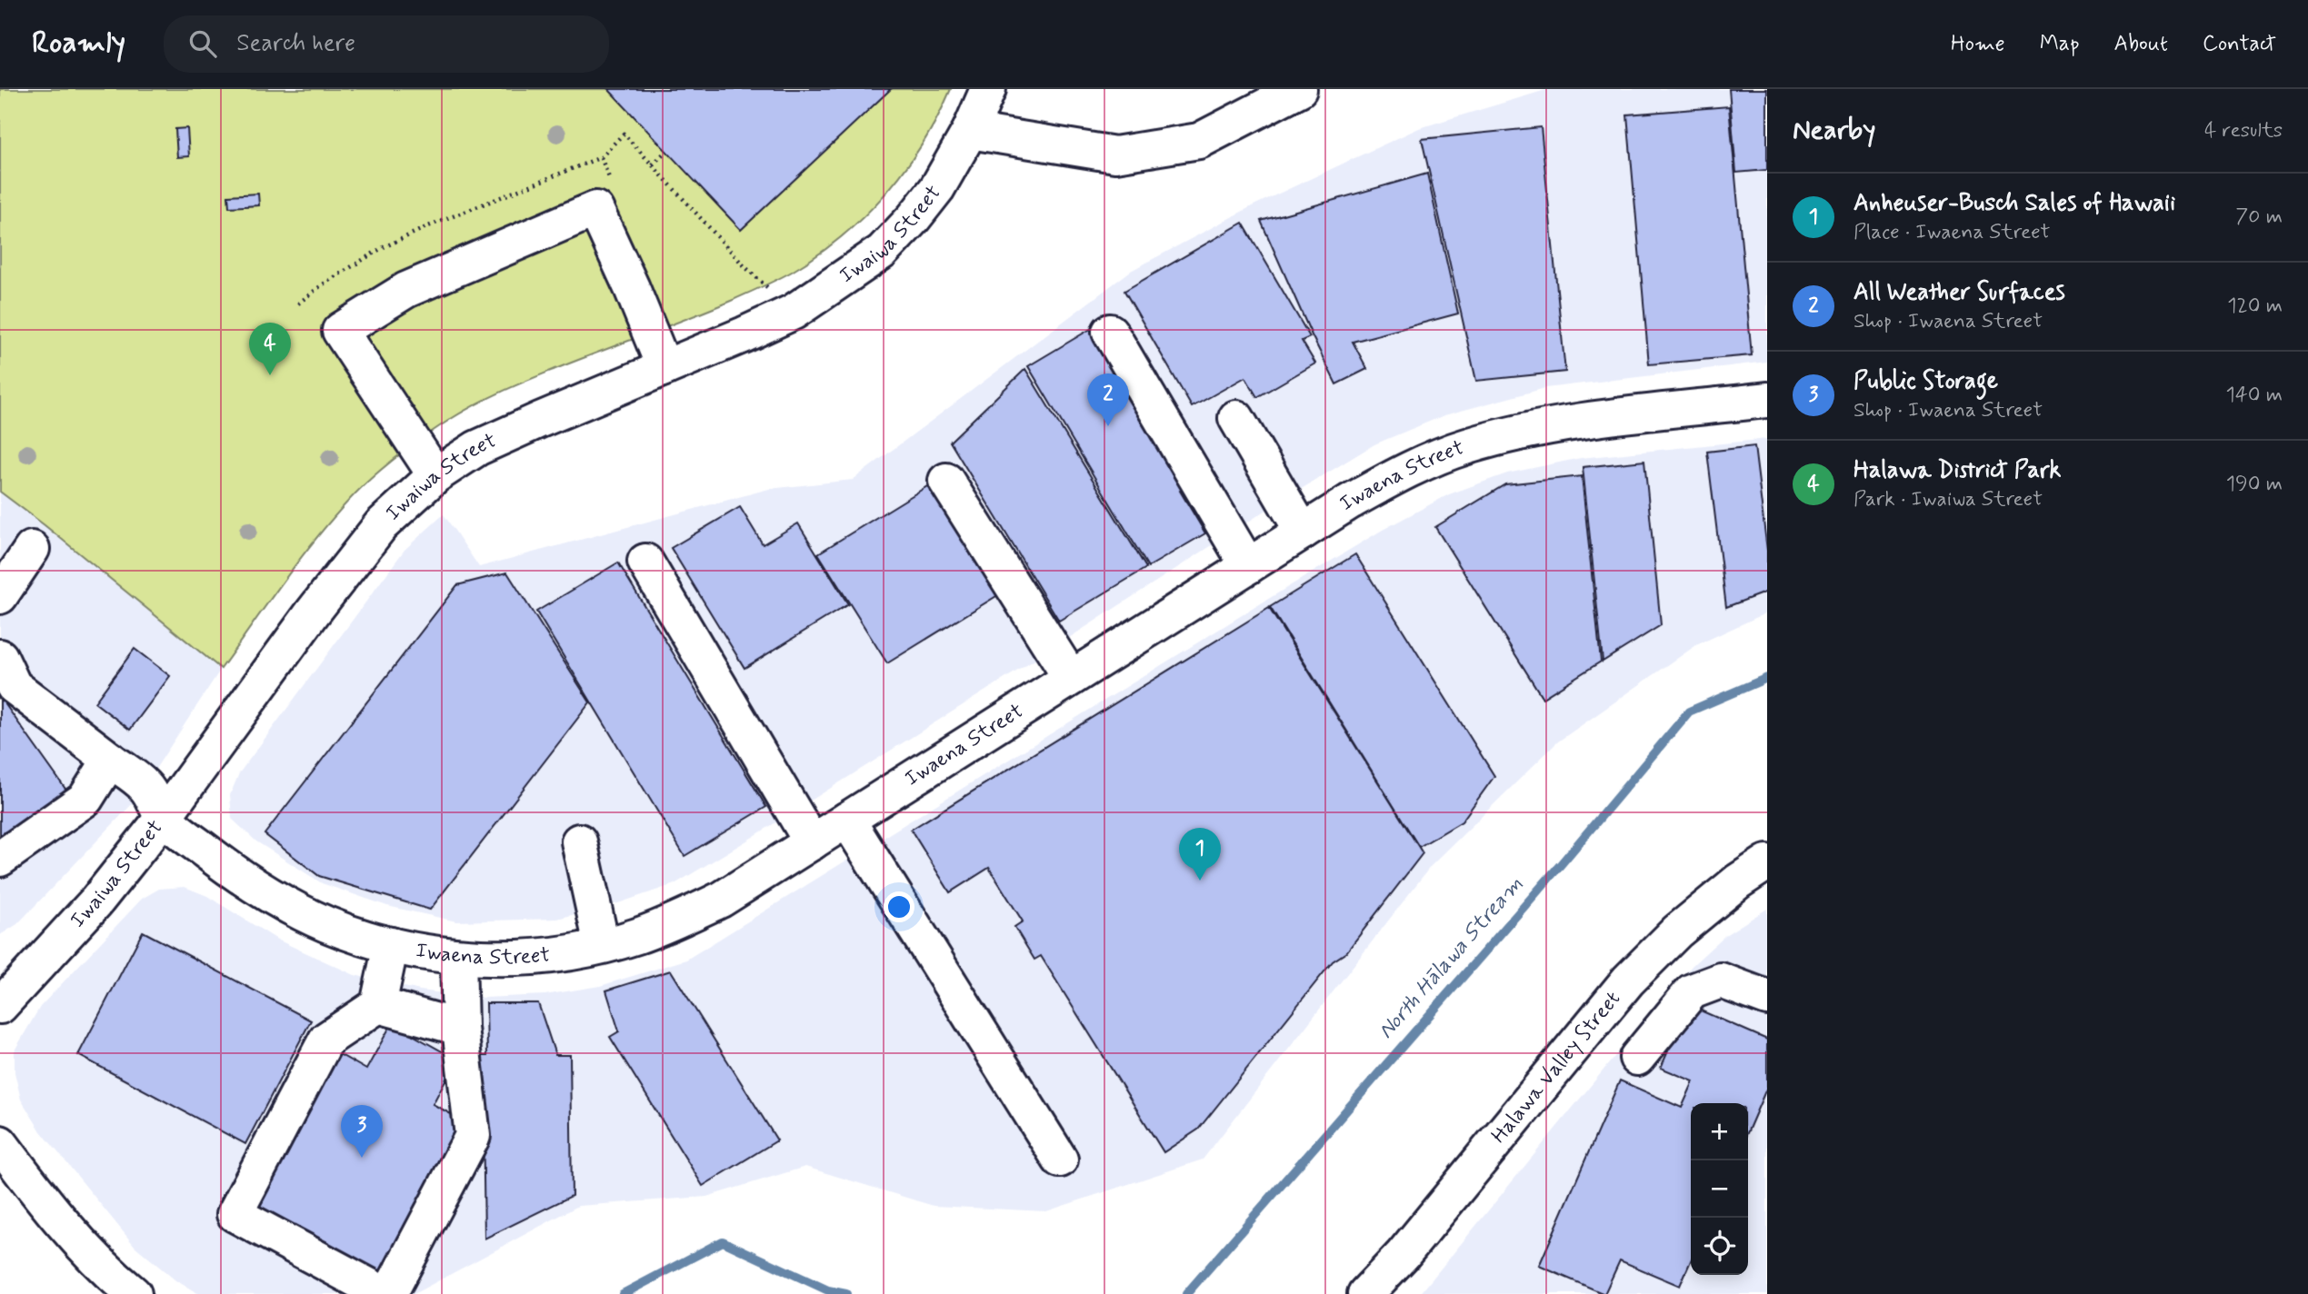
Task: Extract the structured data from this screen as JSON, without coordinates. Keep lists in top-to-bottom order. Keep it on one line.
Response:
{"streets":{"street":["Iwaiwa Street","Iwaena Street","Halawa Valley Street"]},"crossings":[["Iwaiwa Street","Iwaena Street"]],"water":["North Hālawa Stream"],"page":{"header":"Roamly","search":"Search here","nav":["Home","Map","About","Contact"],"heading":["Nearby","4 results"],"list":[{"mark":"1","name":"Anheuser-Busch Sales of Hawaii","note":"Place · Iwaena Street","value":"70 m"},{"mark":"2","name":"All Weather Surfaces","note":"Shop · Iwaena Street","value":"120 m"},{"mark":"3","name":"Public Storage","note":"Shop · Iwaena Street","value":"140 m"},{"mark":"4","name":"Halawa District Park","note":"Park · Iwaiwa Street","value":"190 m"}],"pins":["4","2","1","3"],"map_buttons":["+","−"]}}
